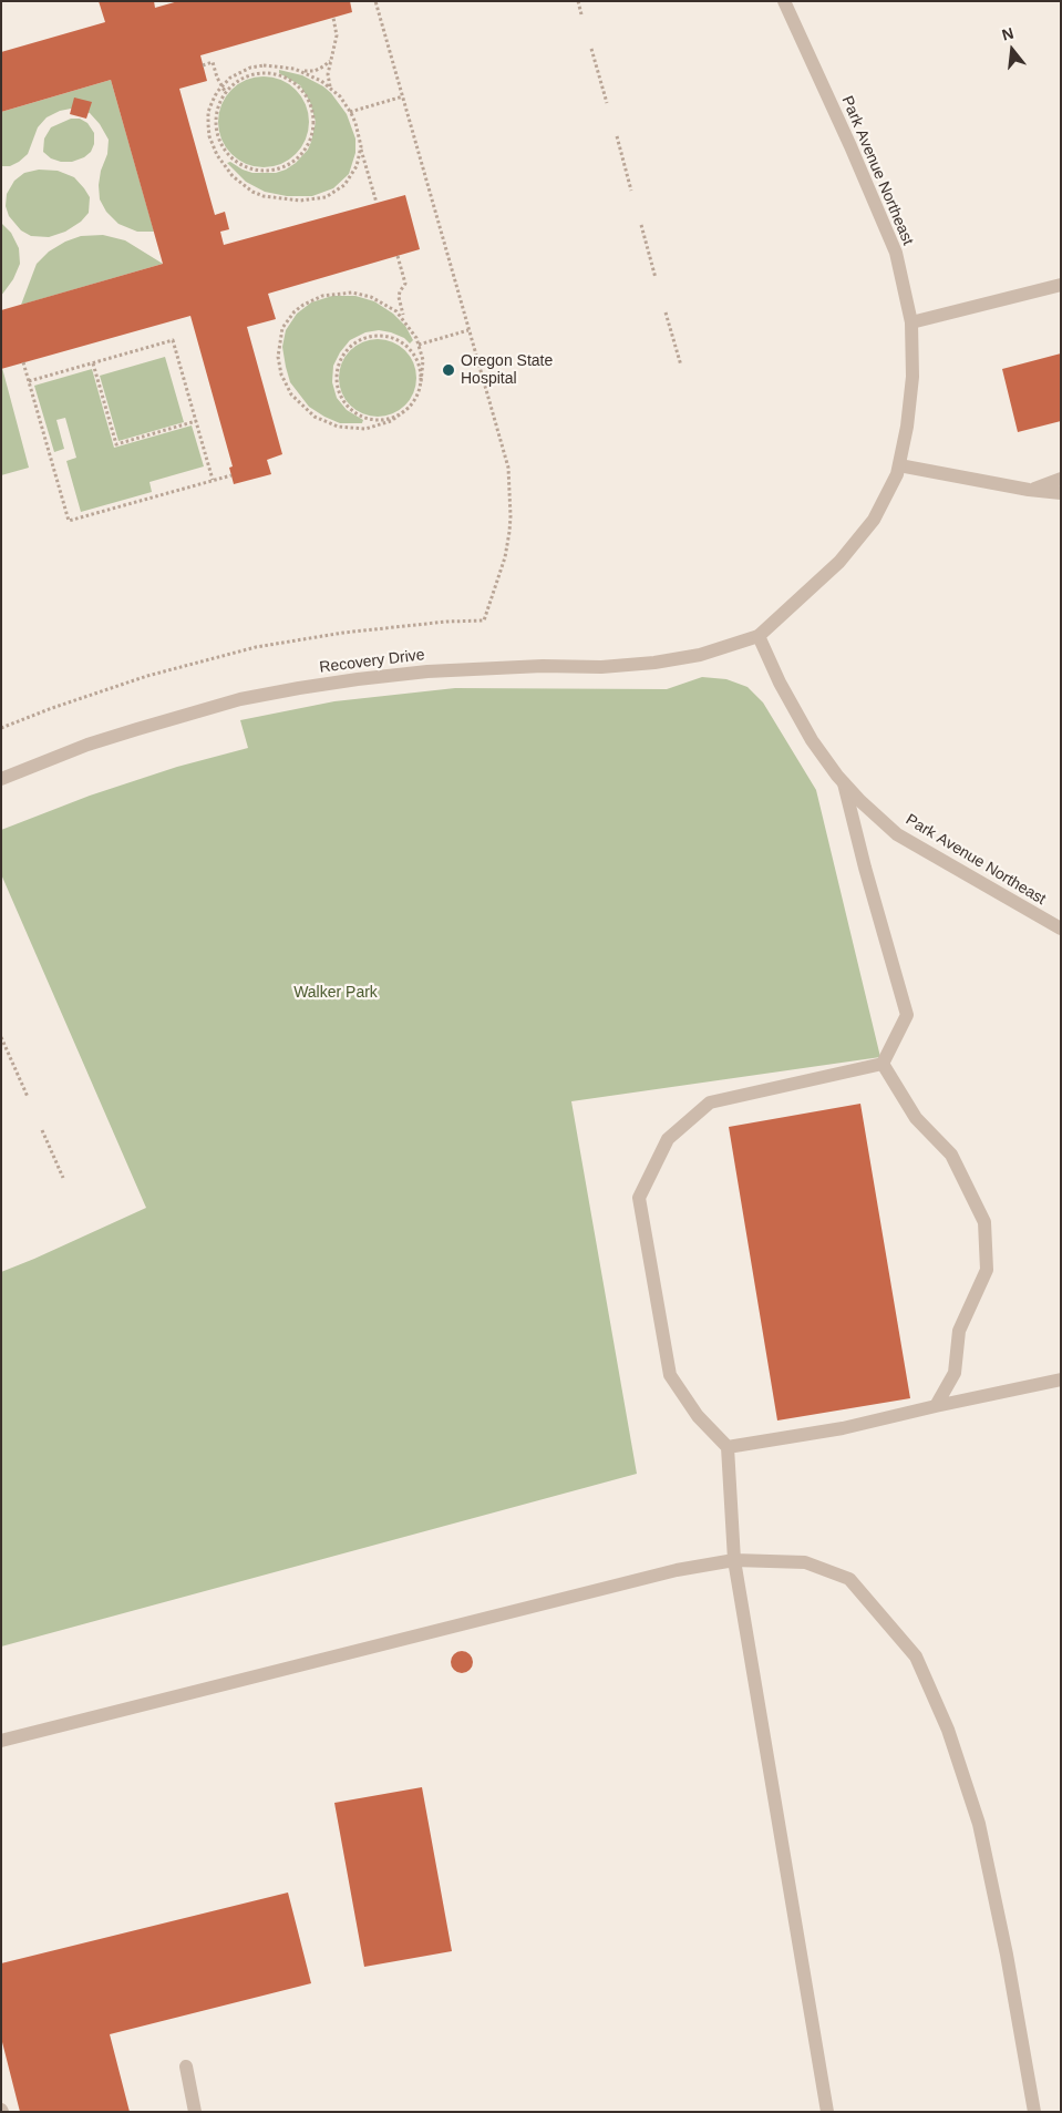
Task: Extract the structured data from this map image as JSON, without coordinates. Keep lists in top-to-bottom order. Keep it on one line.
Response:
{"streets":{"street":["Park Avenue Northeast","Recovery Drive"]},"crossings":[["Park Avenue Northeast","Recovery Drive"]],"parks":["Walker Park"],"places":["Oregon State Hospital"],"north":"top"}
